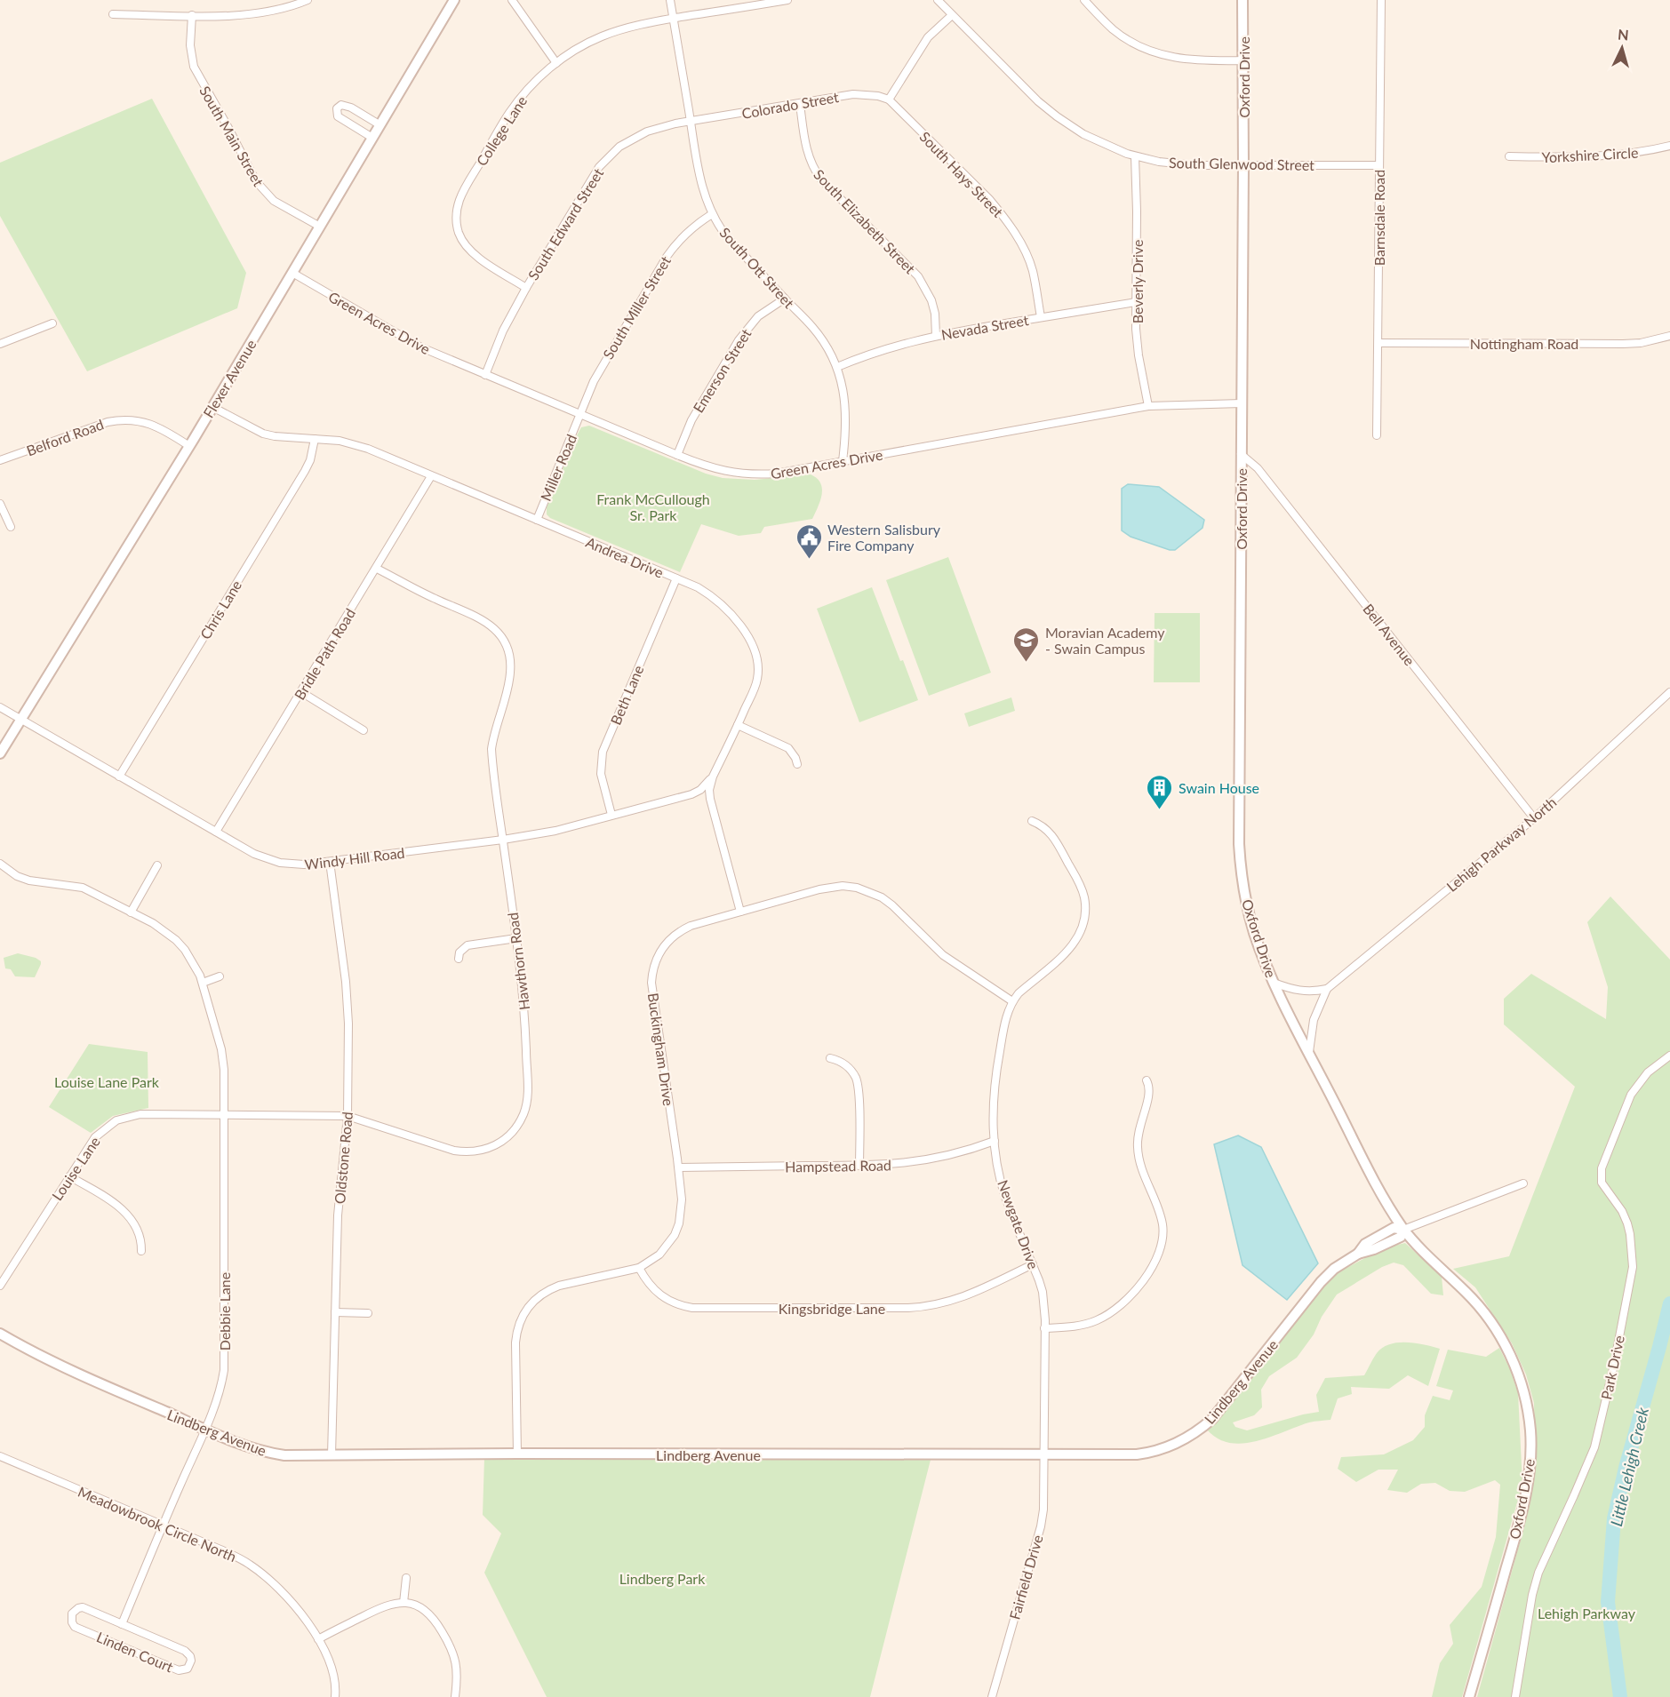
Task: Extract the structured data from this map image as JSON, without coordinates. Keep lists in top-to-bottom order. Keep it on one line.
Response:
{"streets":{"street":["Oxford Drive","Colorado Street","College Lane","South Main Street","Yorkshire Circle","South Glenwood Street","South Hays Street","Barnsdale Road","South Elizabeth Street","South Edward Street","South Ott Street","Beverly Drive","South Miller Street","Green Acres Drive","Nevada Street","Nottingham Road","Emerson Street","Flexer Avenue","Belford Road","Miller Road","Andrea Drive","Chris Lane","Bell Avenue","Bridle Path Road","Beth Lane","Lehigh Parkway North","Windy Hill Road","Hawthorn Road","Buckingham Drive","Oldstone Road","Hampstead Road","Louise Lane","Newgate Drive","Kingsbridge Lane","Debbie Lane","Park Drive","Lindberg Avenue","Meadowbrook Circle North","Fairfield Drive","Linden Court"]},"crossings":[["Oxford Drive","South Glenwood Street"],["Oxford Drive","Green Acres Drive"],["Oxford Drive","Bell Avenue"],["Oxford Drive","Lehigh Parkway North"],["Oxford Drive","Lindberg Avenue"],["Colorado Street","South Hays Street"],["Colorado Street","South Elizabeth Street"],["Colorado Street","South Edward Street"],["Colorado Street","South Ott Street"],["College Lane","South Edward Street"],["College Lane","South Ott Street"],["South Main Street","Flexer Avenue"],["South Glenwood Street","Barnsdale Road"],["South Glenwood Street","Beverly Drive"],["South Hays Street","Nevada Street"],["Barnsdale Road","Nottingham Road"],["South Elizabeth Street","Nevada Street"],["South Edward Street","South Ott Street"],["South Edward Street","Green Acres Drive"],["South Ott Street","South Miller Street"],["South Ott Street","Green Acres Drive"],["South Ott Street","Nevada Street"],["South Ott Street","Emerson Street"],["Beverly Drive","Green Acres Drive"],["Beverly Drive","Nevada Street"],["South Miller Street","Green Acres Drive"],["South Miller Street","Miller Road"],["Green Acres Drive","Emerson Street"],["Green Acres Drive","Flexer Avenue"],["Green Acres Drive","Miller Road"],["Flexer Avenue","Belford Road"],["Flexer Avenue","Andrea Drive"],["Flexer Avenue","Windy Hill Road"],["Miller Road","Andrea Drive"],["Andrea Drive","Chris Lane"],["Andrea Drive","Bridle Path Road"],["Andrea Drive","Beth Lane"],["Andrea Drive","Windy Hill Road"],["Andrea Drive","Buckingham Drive"],["Chris Lane","Windy Hill Road"],["Bell Avenue","Lehigh Parkway North"],["Bridle Path Road","Windy Hill Road"],["Bridle Path Road","Hawthorn Road"],["Beth Lane","Windy Hill Road"],["Windy Hill Road","Hawthorn Road"],["Windy Hill Road","Oldstone Road"],["Hawthorn Road","Oldstone Road"],["Hawthorn Road","Louise Lane"],["Hawthorn Road","Debbie Lane"],["Buckingham Drive","Hampstead Road"],["Buckingham Drive","Newgate Drive"],["Buckingham Drive","Kingsbridge Lane"],["Buckingham Drive","Lindberg Avenue"],["Oldstone Road","Lindberg Avenue"],["Hampstead Road","Newgate Drive"],["Louise Lane","Debbie Lane"],["Newgate Drive","Kingsbridge Lane"],["Newgate Drive","Lindberg Avenue"],["Newgate Drive","Fairfield Drive"],["Debbie Lane","Lindberg Avenue"],["Debbie Lane","Meadowbrook Circle North"],["Debbie Lane","Linden Court"],["Lindberg Avenue","Fairfield Drive"]],"water":["Little Lehigh Creek"],"parks":["Frank McCullough Sr. Park","Louise Lane Park","Lindberg Park","Lehigh Parkway"],"places":{"public building":["Western Salisbury Fire Company"],"school or university":["Moravian Academy - Swain Campus"],"building":["Swain House"]},"north":"top"}
